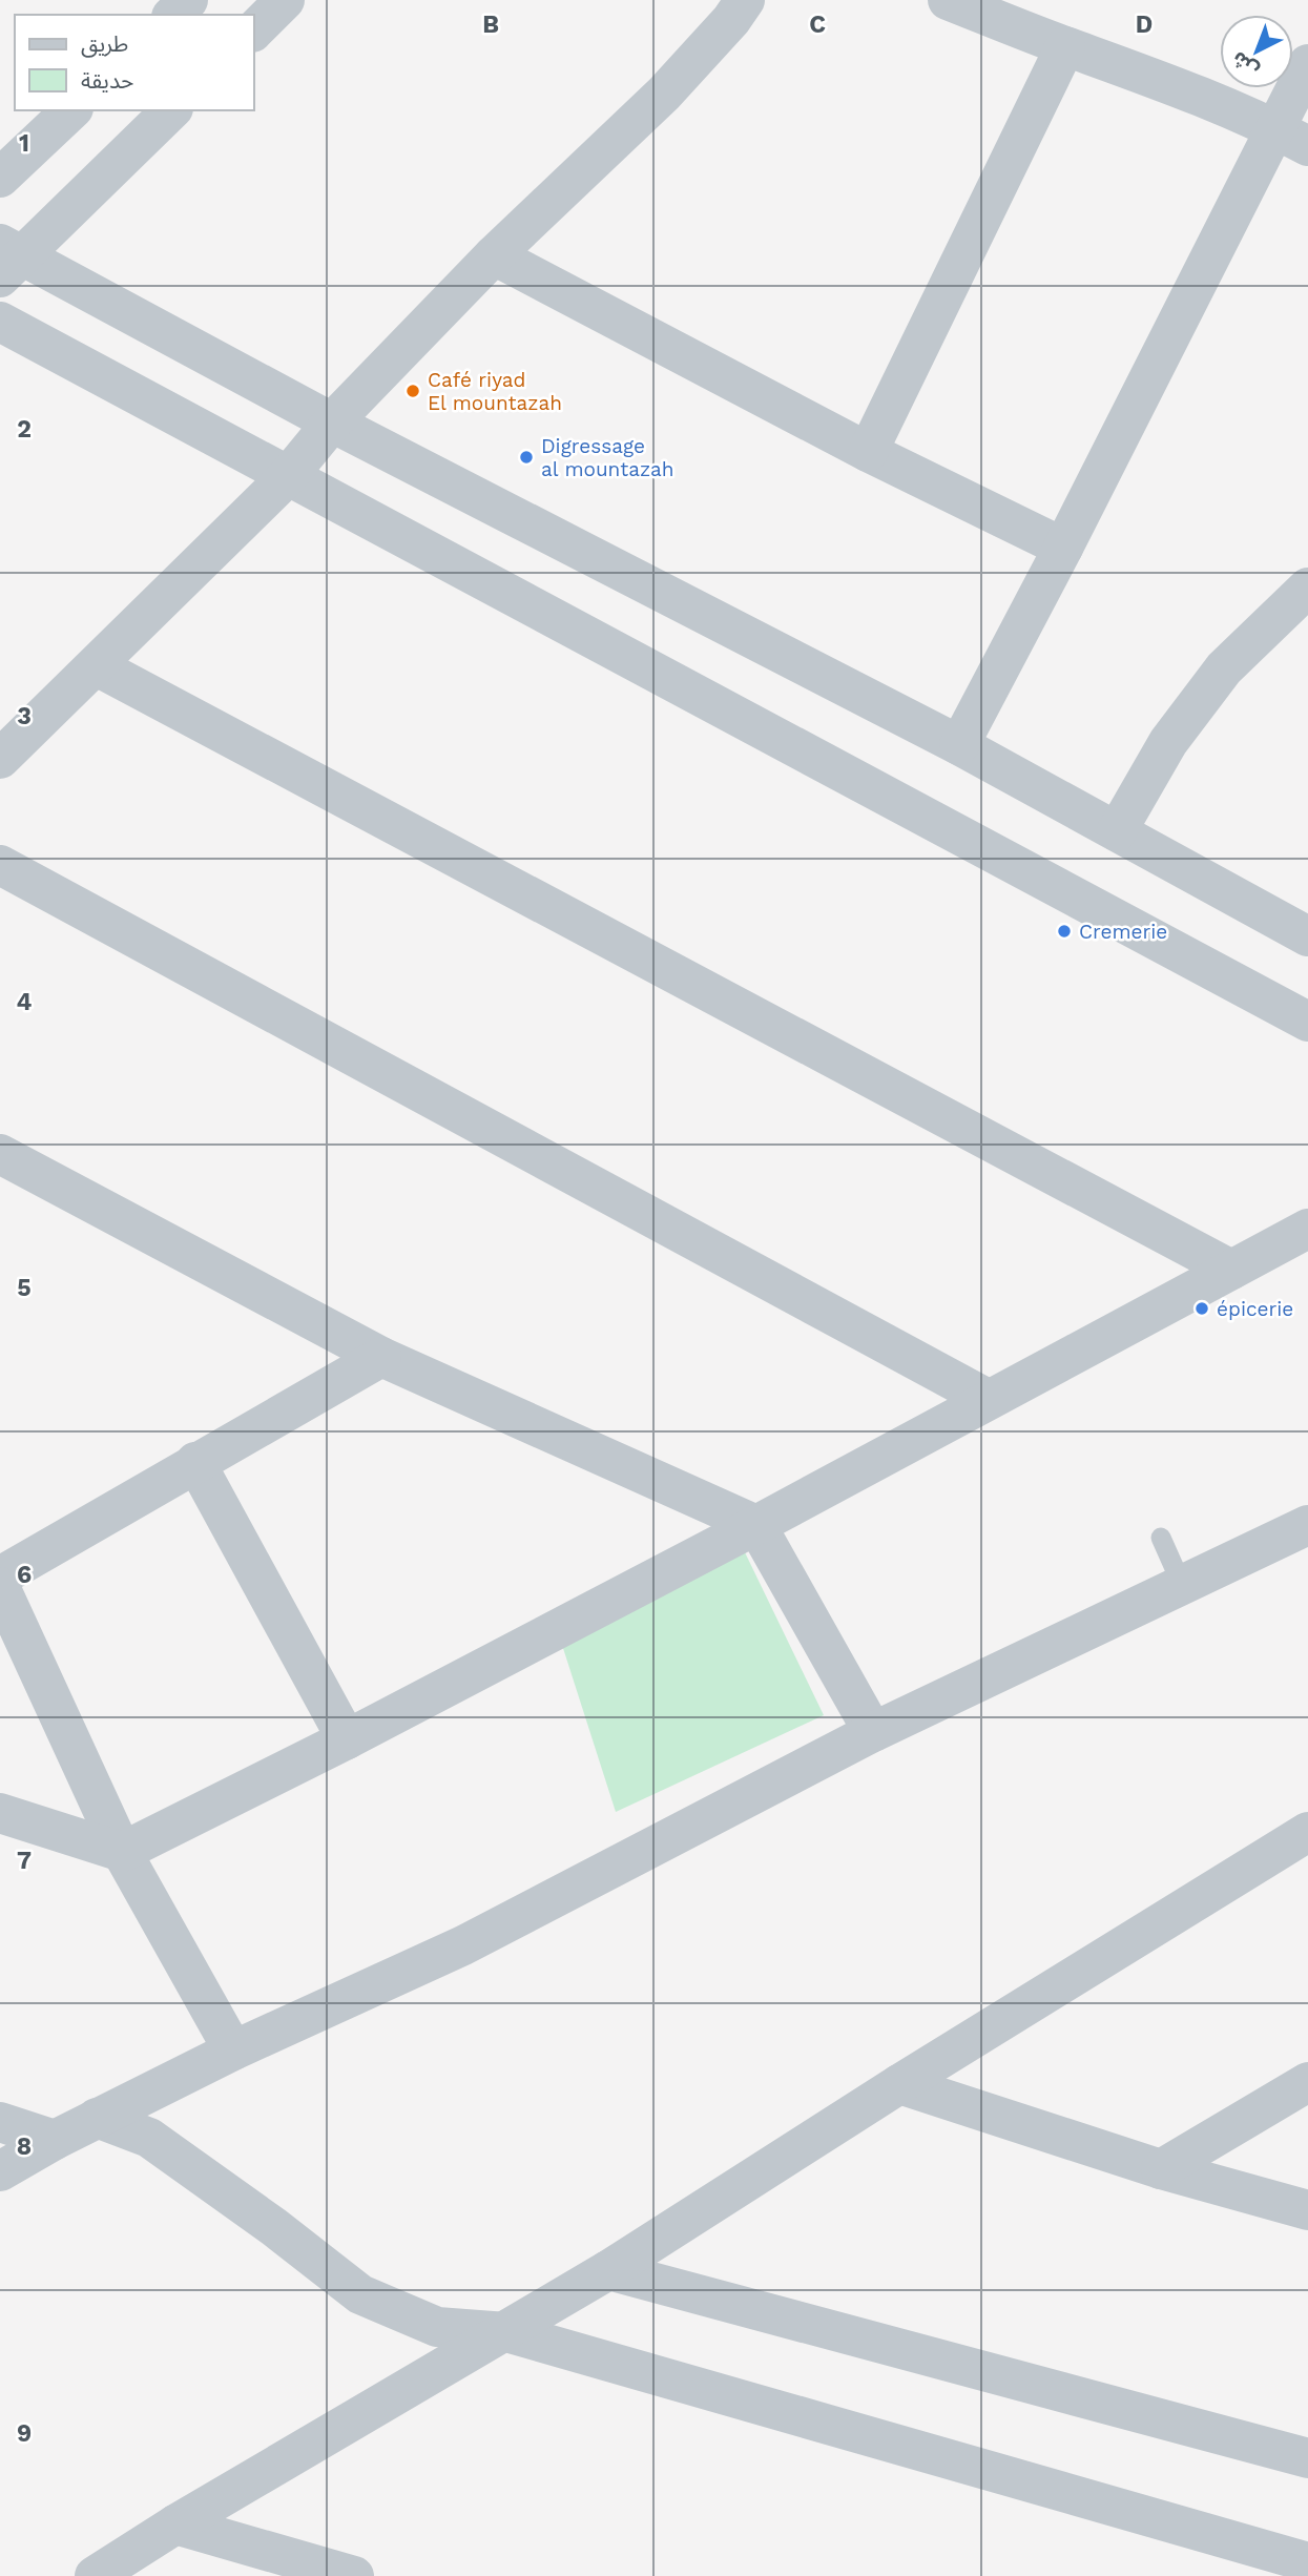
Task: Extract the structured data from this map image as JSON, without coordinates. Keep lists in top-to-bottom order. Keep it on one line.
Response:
{"places":["Café riyad El mountazah","Digressage al mountazah","Cremerie","épicerie"],"legend":["طريق","حديقة"],"north":"bottom left","grid":{"columns":["B","C","D"],"rows":["1","2","3","4","5","6","7","8","9"]}}
